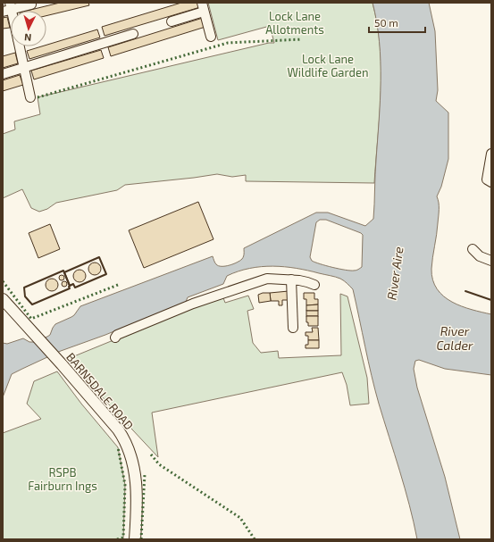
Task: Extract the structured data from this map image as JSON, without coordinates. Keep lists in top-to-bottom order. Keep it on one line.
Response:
{"streets":{"main road":["BARNSDALE ROAD"]},"water":["River Aire","River Calder"],"parks":["Lock Lane Allotments","Lock Lane Wildlife Garden","RSPB Fairburn Ings"],"scale_bar":"50 m","north":"bottom"}
